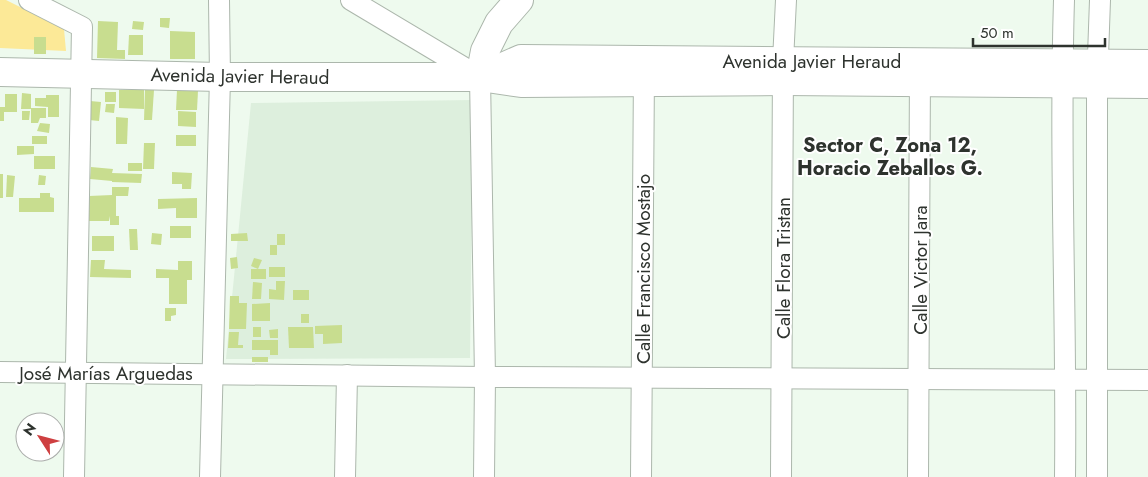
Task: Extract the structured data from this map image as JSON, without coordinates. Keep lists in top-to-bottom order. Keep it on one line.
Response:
{"streets":{"street":["Avenida Javier Heraud","Calle Flora Tristan","Calle Francisco Mostajo","Calle Victor Jara","José Marías Arguedas"]},"crossings":[["Avenida Javier Heraud","Calle Flora Tristan"],["Avenida Javier Heraud","Calle Francisco Mostajo"],["Avenida Javier Heraud","Calle Victor Jara"],["Calle Flora Tristan","José Marías Arguedas"],["Calle Francisco Mostajo","José Marías Arguedas"],["Calle Victor Jara","José Marías Arguedas"]],"districts":["Sector C, Zona 12, Horacio Zeballos G."],"scale_bar":"50 m","north":"top left"}
